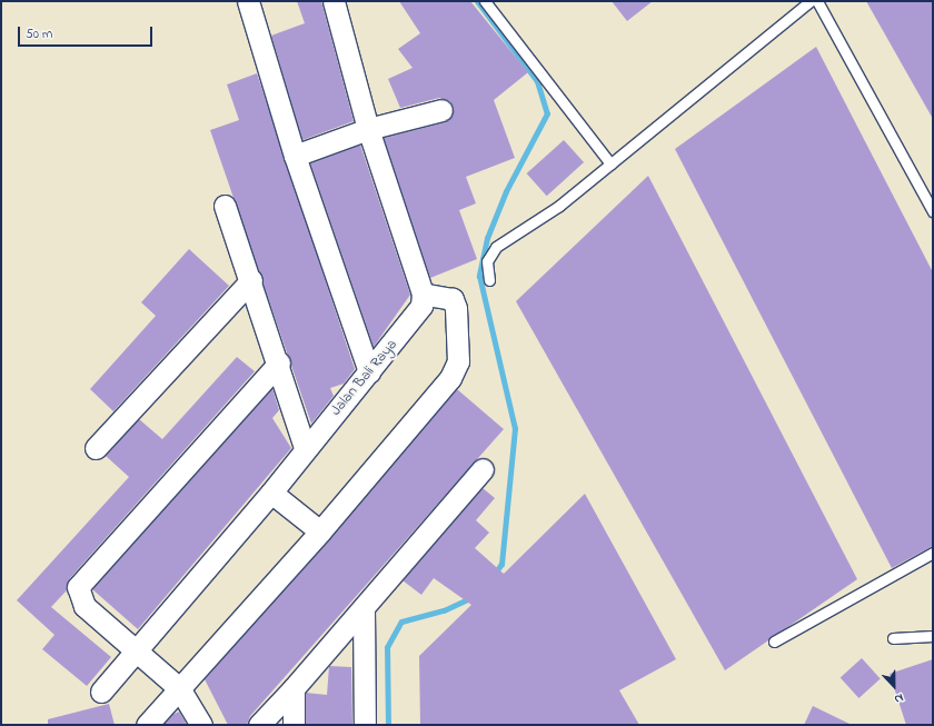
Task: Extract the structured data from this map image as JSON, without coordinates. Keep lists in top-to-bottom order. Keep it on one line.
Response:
{"streets":{"street":["Jalan Bali Raya"]},"scale_bar":"50 m","north":"bottom"}
